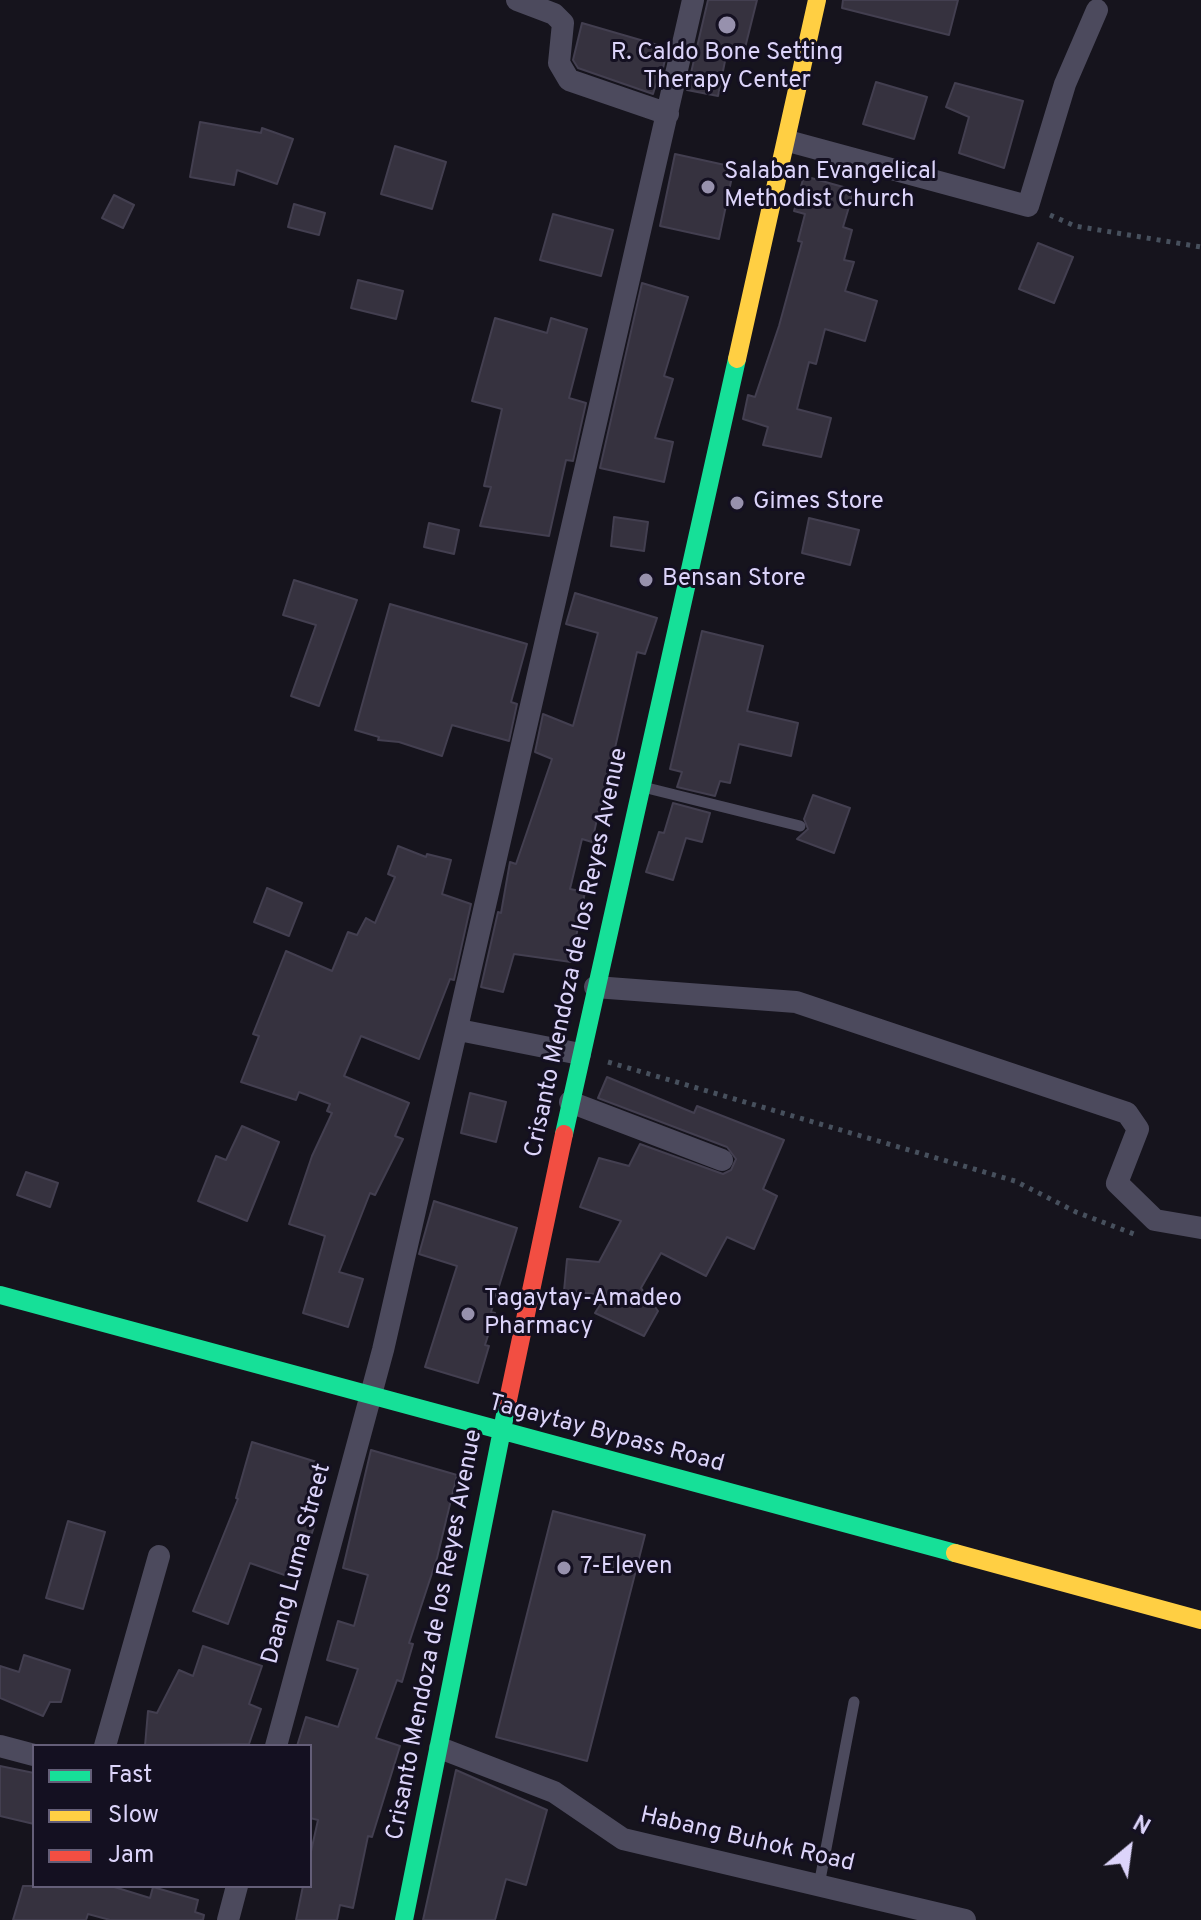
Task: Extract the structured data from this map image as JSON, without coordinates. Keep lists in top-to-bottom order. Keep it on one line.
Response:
{"streets":{"main road":["Crisanto Mendoza de los Reyes Avenue","Tagaytay Bypass Road"],"street":["Daang Luma Street","Habang Buhok Road"]},"crossings":[["Crisanto Mendoza de los Reyes Avenue","Tagaytay Bypass Road"],["Crisanto Mendoza de los Reyes Avenue","Habang Buhok Road"],["Tagaytay Bypass Road","Daang Luma Street"]],"places":["R. Caldo Bone Setting Therapy Center","Salaban Evangelical Methodist Church","Gimes Store","Bensan Store","Tagaytay-Amadeo Pharmacy","7-Eleven"],"legend":["Fast","Slow","Jam"],"north":"top right"}
